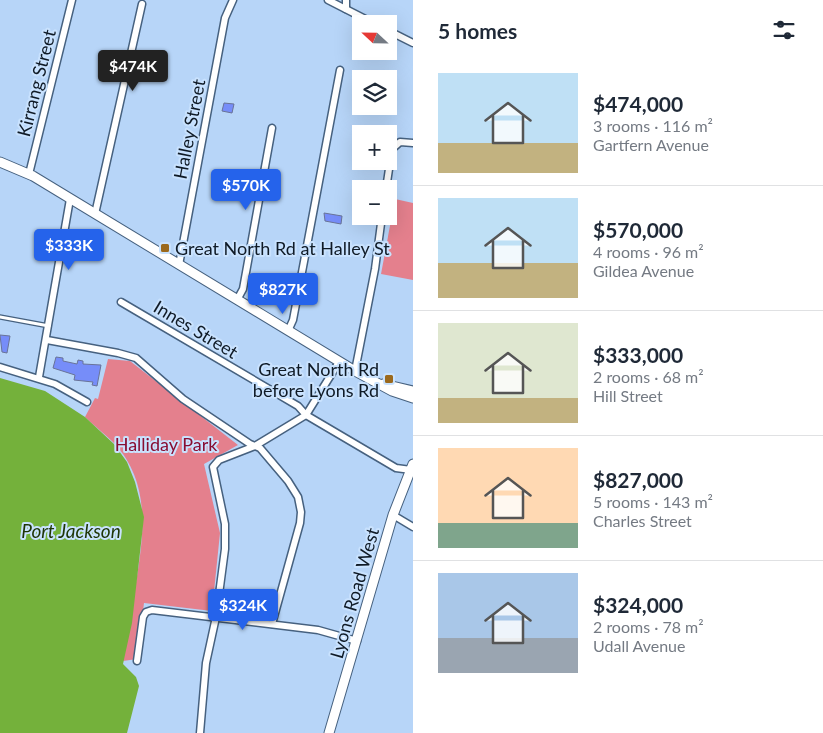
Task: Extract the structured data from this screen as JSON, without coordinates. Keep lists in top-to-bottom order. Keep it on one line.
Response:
{"streets":{"main road":["Lyons Road West"],"street":["Kirrang Street","Halley Street","Innes Street"]},"crossings":[["Innes Street","Lyons Road West"]],"water":["Port Jackson"],"parks":["Halliday Park"],"places":{"transit":["Great North Rd at Halley St","Great North Rd before Lyons Rd"]},"north":"left","page":{"heading":"5 homes","map_buttons":["+","−"],"price":["$474K","$570K","$333K","$827K","$324K"],"list":[{"name":"$474,000","note":"3 rooms · 116 m² · Gartfern Avenue"},{"name":"$570,000","note":"4 rooms · 96 m² · Gildea Avenue"},{"name":"$333,000","note":"2 rooms · 68 m² · Hill Street"},{"name":"$827,000","note":"5 rooms · 143 m² · Charles Street"},{"name":"$324,000","note":"2 rooms · 78 m² · Udall Avenue"}]}}
